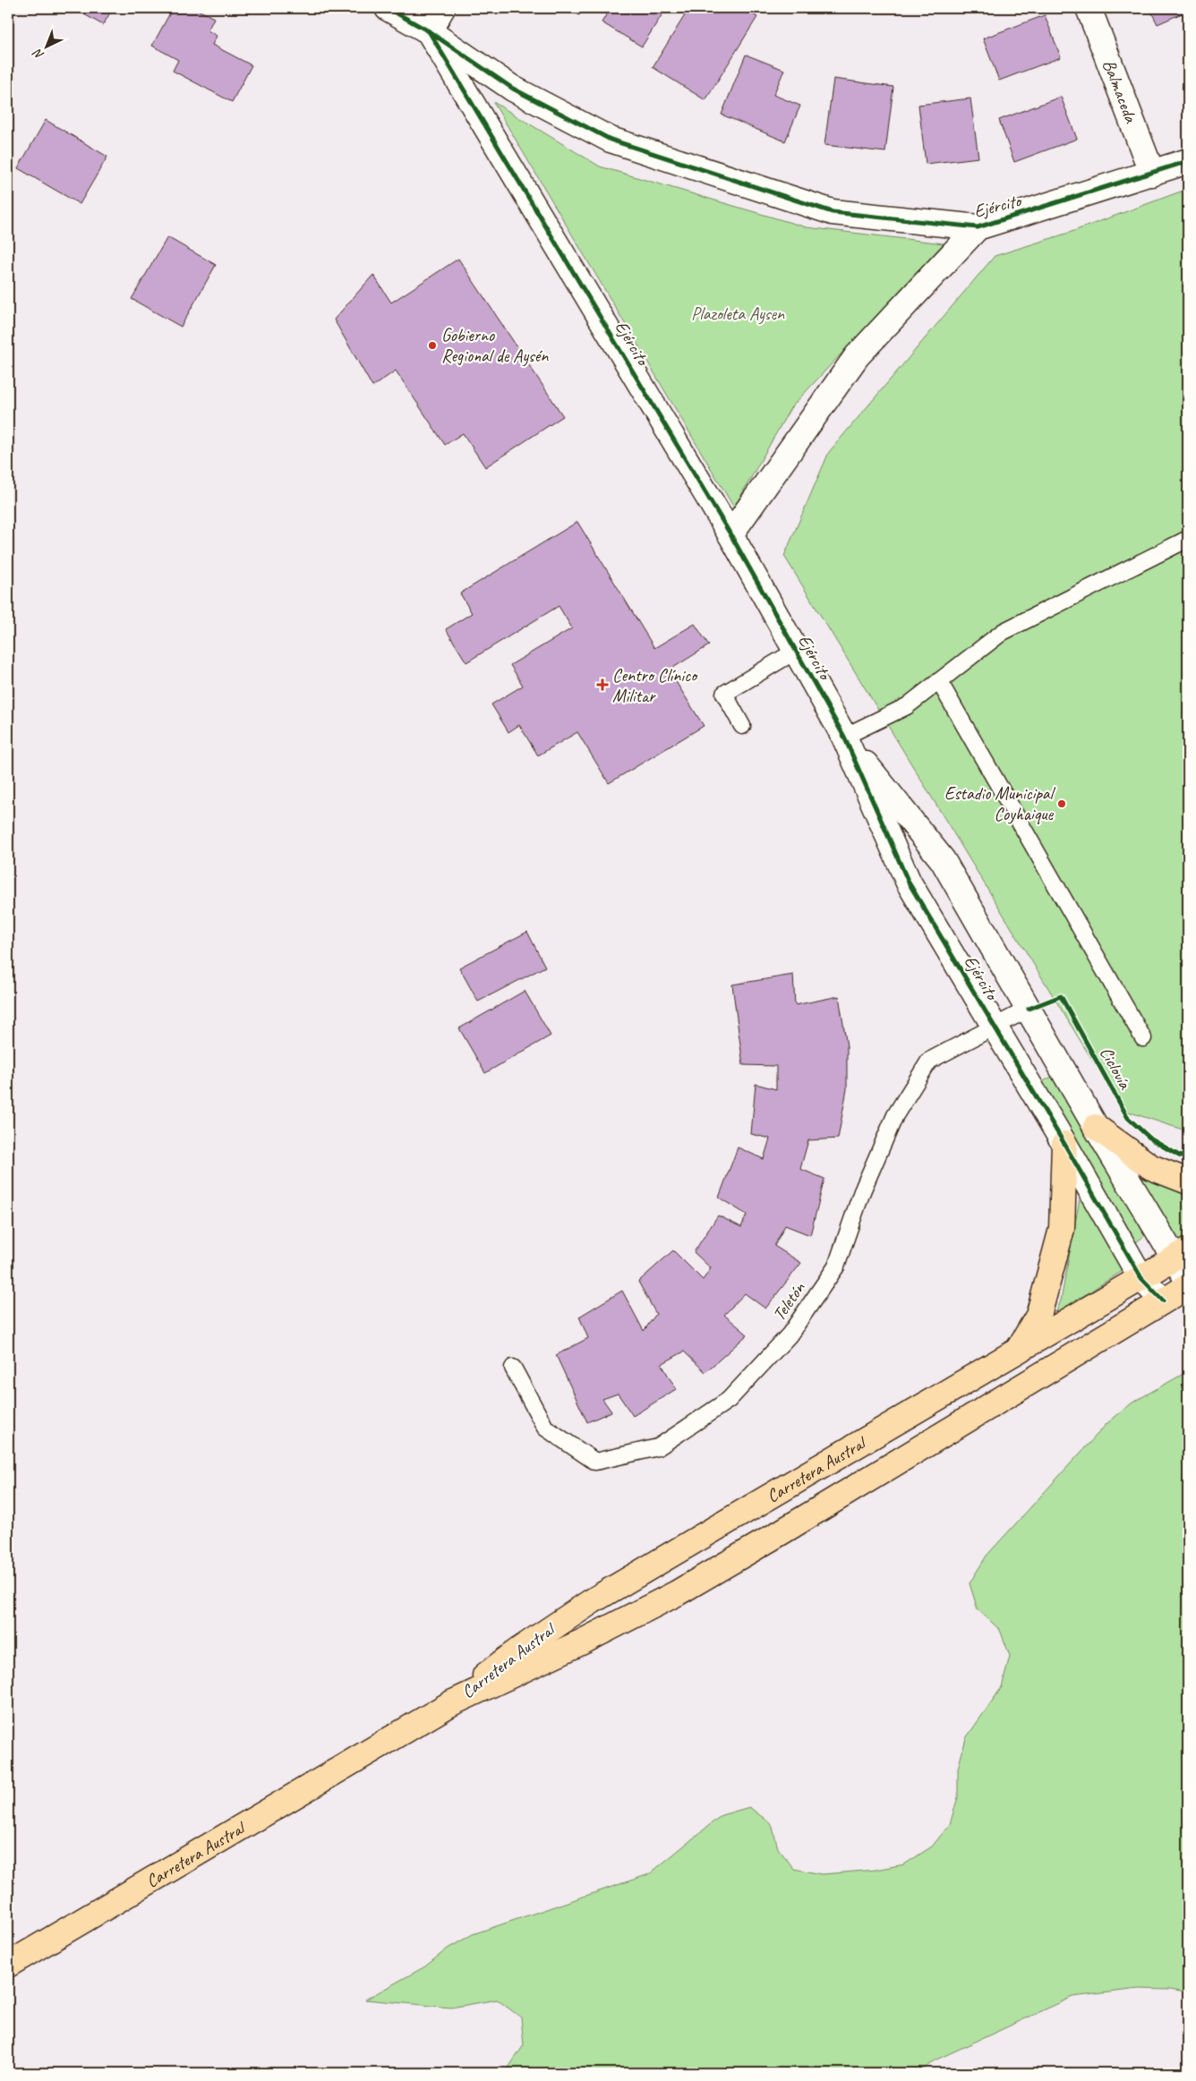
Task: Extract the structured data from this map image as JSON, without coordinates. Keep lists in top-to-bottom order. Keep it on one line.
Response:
{"streets":{"highway":["Carretera Austral"],"street":["Balmaceda","Ejército"],"lane":["Teletón"],"cycle path":["Ciclovía"]},"crossings":[["Balmaceda","Ejército"],["Ejército","Teletón"],["Ejército","Carretera Austral"]],"parks":["Plazoleta Aysen"],"places":{"other":["Gobierno Regional de Aysén","Estadio Municipal Coyhaique"],"health":["Centro Clínico Militar"]},"north":"bottom left"}
